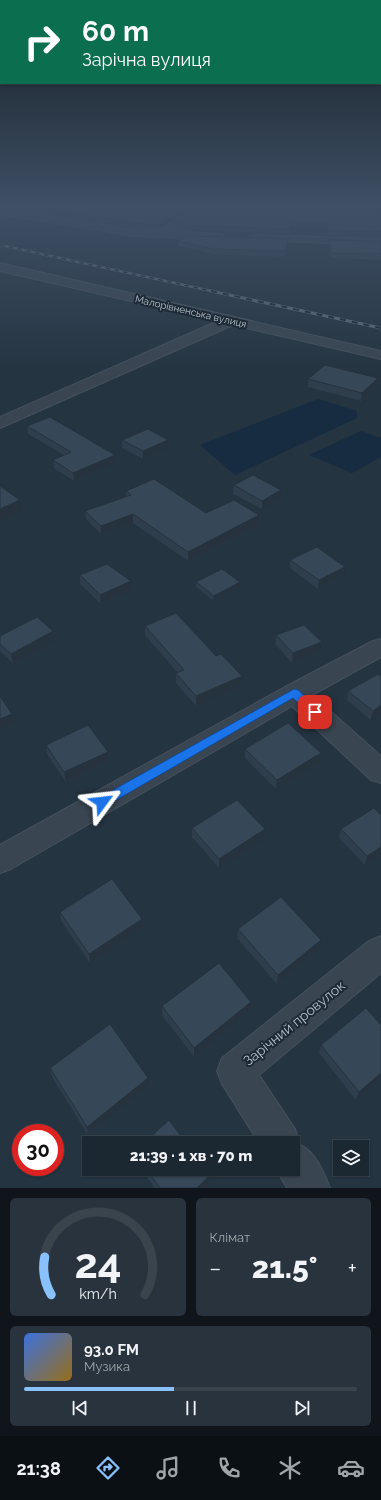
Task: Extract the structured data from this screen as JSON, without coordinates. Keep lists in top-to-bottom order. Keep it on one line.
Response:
{"streets":{"street":["Малорівненська вулиця","Зарічний провулок"]},"page":{"turn":["60 m","Зарічна вулиця"],"limit":"30","trip":"21:39 · 1 хв · 70 m","tile":"Клімат","heat":["−","21.5°","+"],"song":["93.0 FM","Музика"],"tabs":"21:38","gauge":["24","km/h"]}}
